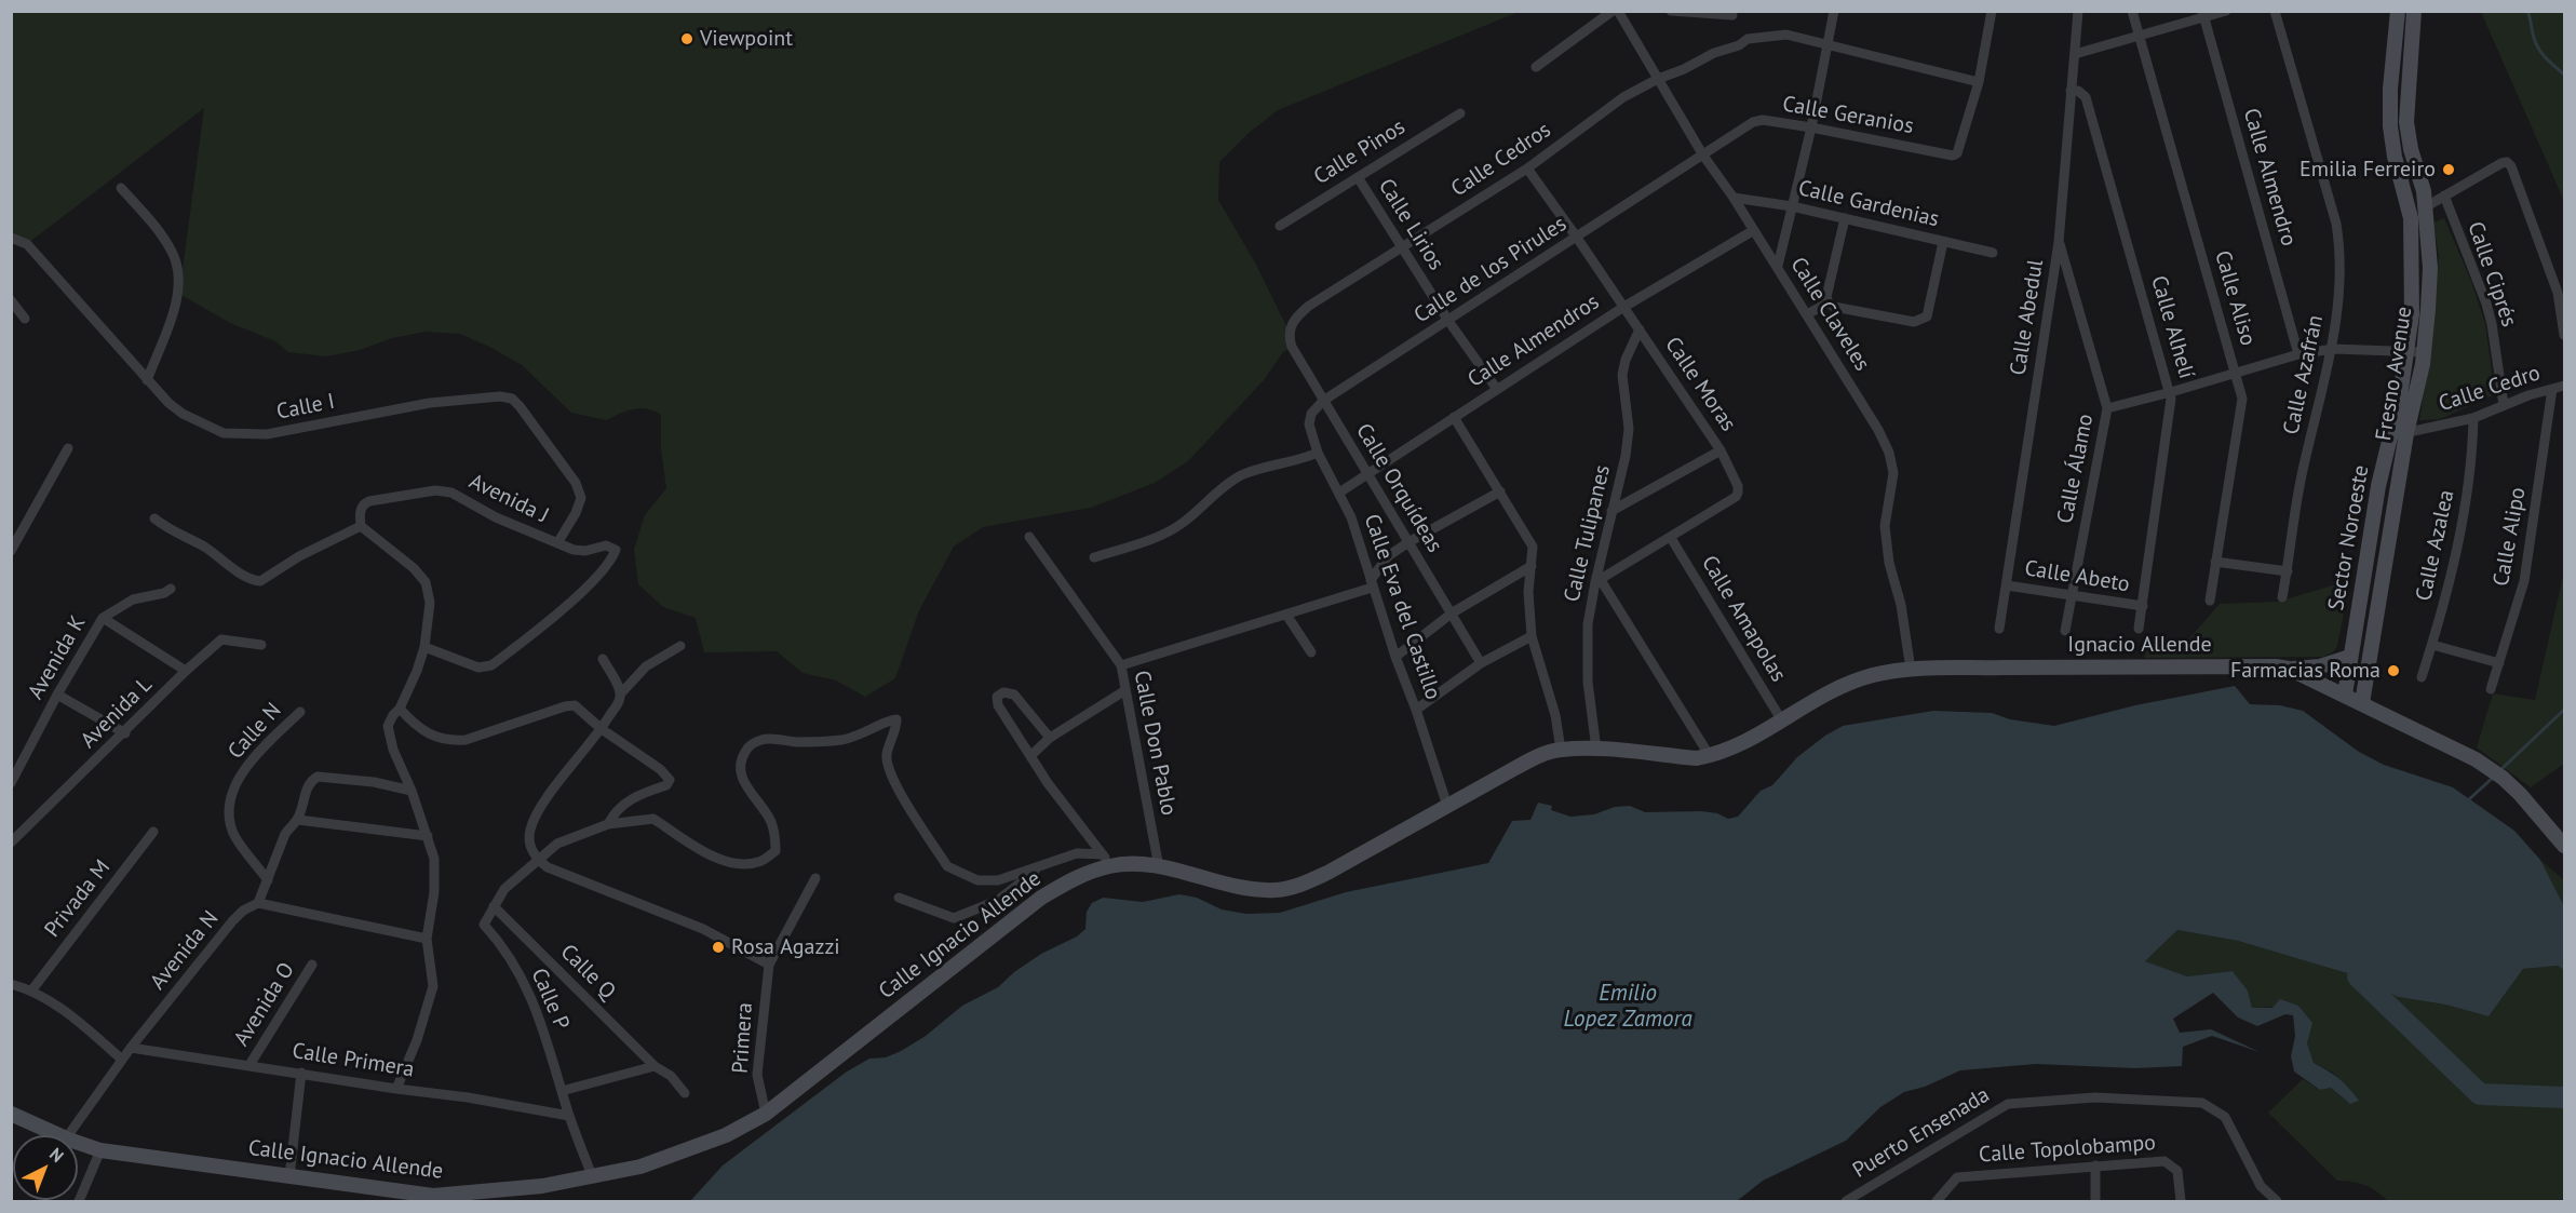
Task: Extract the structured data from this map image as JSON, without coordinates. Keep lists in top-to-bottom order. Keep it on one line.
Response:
{"streets":{"street":["Calle Geranios","Calle Pinos","Calle Cedros","Calle Almendro","Calle Gardenias","Calle Lirios","Calle de los Pirules","Calle Ciprés","Calle Aliso","Calle Claveles","Calle Abedul","Calle Alhelí","Calle Almendros","Fresno Avenue","Calle Azafrán","Calle Moras","Calle Cedro","Calle I","Calle Álamo","Calle Orquídeas","Avenida J","Calle Tulipanes","Calle Alipo","Sector Noroeste","Calle Azalea","Calle Abeto","Calle Eva del Castillo","Calle Amapolas","Ignacio Allende","Avenida K","Avenida L","Calle N","Calle Don Pablo","Privada M","Calle Ignacio Allende","Avenida N","Calle Q","Calle P","Avenida O","Primera","Calle Primera","Puerto Ensenada","Calle Topolobampo"]},"crossings":[["Calle Geranios","Calle Cedros"],["Calle Geranios","Calle de los Pirules"],["Calle Geranios","Calle Claveles"],["Calle Pinos","Calle Lirios"],["Calle Cedros","Calle Lirios"],["Calle Cedros","Calle Claveles"],["Calle Cedros","Calle Moras"],["Calle Cedros","Calle Orquídeas"],["Calle Gardenias","Calle Claveles"],["Calle Lirios","Calle de los Pirules"],["Calle Lirios","Calle Almendros"],["Calle de los Pirules","Calle Claveles"],["Calle de los Pirules","Calle Moras"],["Calle de los Pirules","Calle Orquídeas"],["Calle de los Pirules","Calle Eva del Castillo"],["Calle Ciprés","Calle Cedro"],["Calle Claveles","Calle Almendros"],["Calle Claveles","Calle Ignacio Allende"],["Calle Abedul","Calle Alhelí"],["Calle Abedul","Calle Álamo"],["Calle Abedul","Calle Abeto"],["Calle Alhelí","Calle Abeto"],["Calle Almendros","Calle Moras"],["Calle Almendros","Calle Orquídeas"],["Calle Almendros","Calle Eva del Castillo"],["Fresno Avenue","Calle Cedro"],["Fresno Avenue","Ignacio Allende"],["Calle Moras","Calle Tulipanes"],["Calle Moras","Calle Amapolas"],["Calle Cedro","Calle Alipo"],["Calle Cedro","Sector Noroeste"],["Calle Cedro","Calle Azalea"],["Calle I","Avenida J"],["Calle Álamo","Calle Abeto"],["Calle Tulipanes","Calle Ignacio Allende"],["Sector Noroeste","Ignacio Allende"],["Calle Eva del Castillo","Calle Ignacio Allende"],["Calle Amapolas","Calle Ignacio Allende"],["Ignacio Allende","Calle Ignacio Allende"],["Calle Don Pablo","Calle Ignacio Allende"],["Calle Ignacio Allende","Calle P"],["Calle Ignacio Allende","Primera"],["Avenida N","Calle Primera"],["Calle Q","Calle P"],["Calle P","Calle Primera"],["Avenida O","Calle Primera"]],"water":["Emilio Lopez Zamora"],"places":["Viewpoint","Emilia Ferreiro","Farmacias Roma","Rosa Agazzi"],"north":"top right"}
